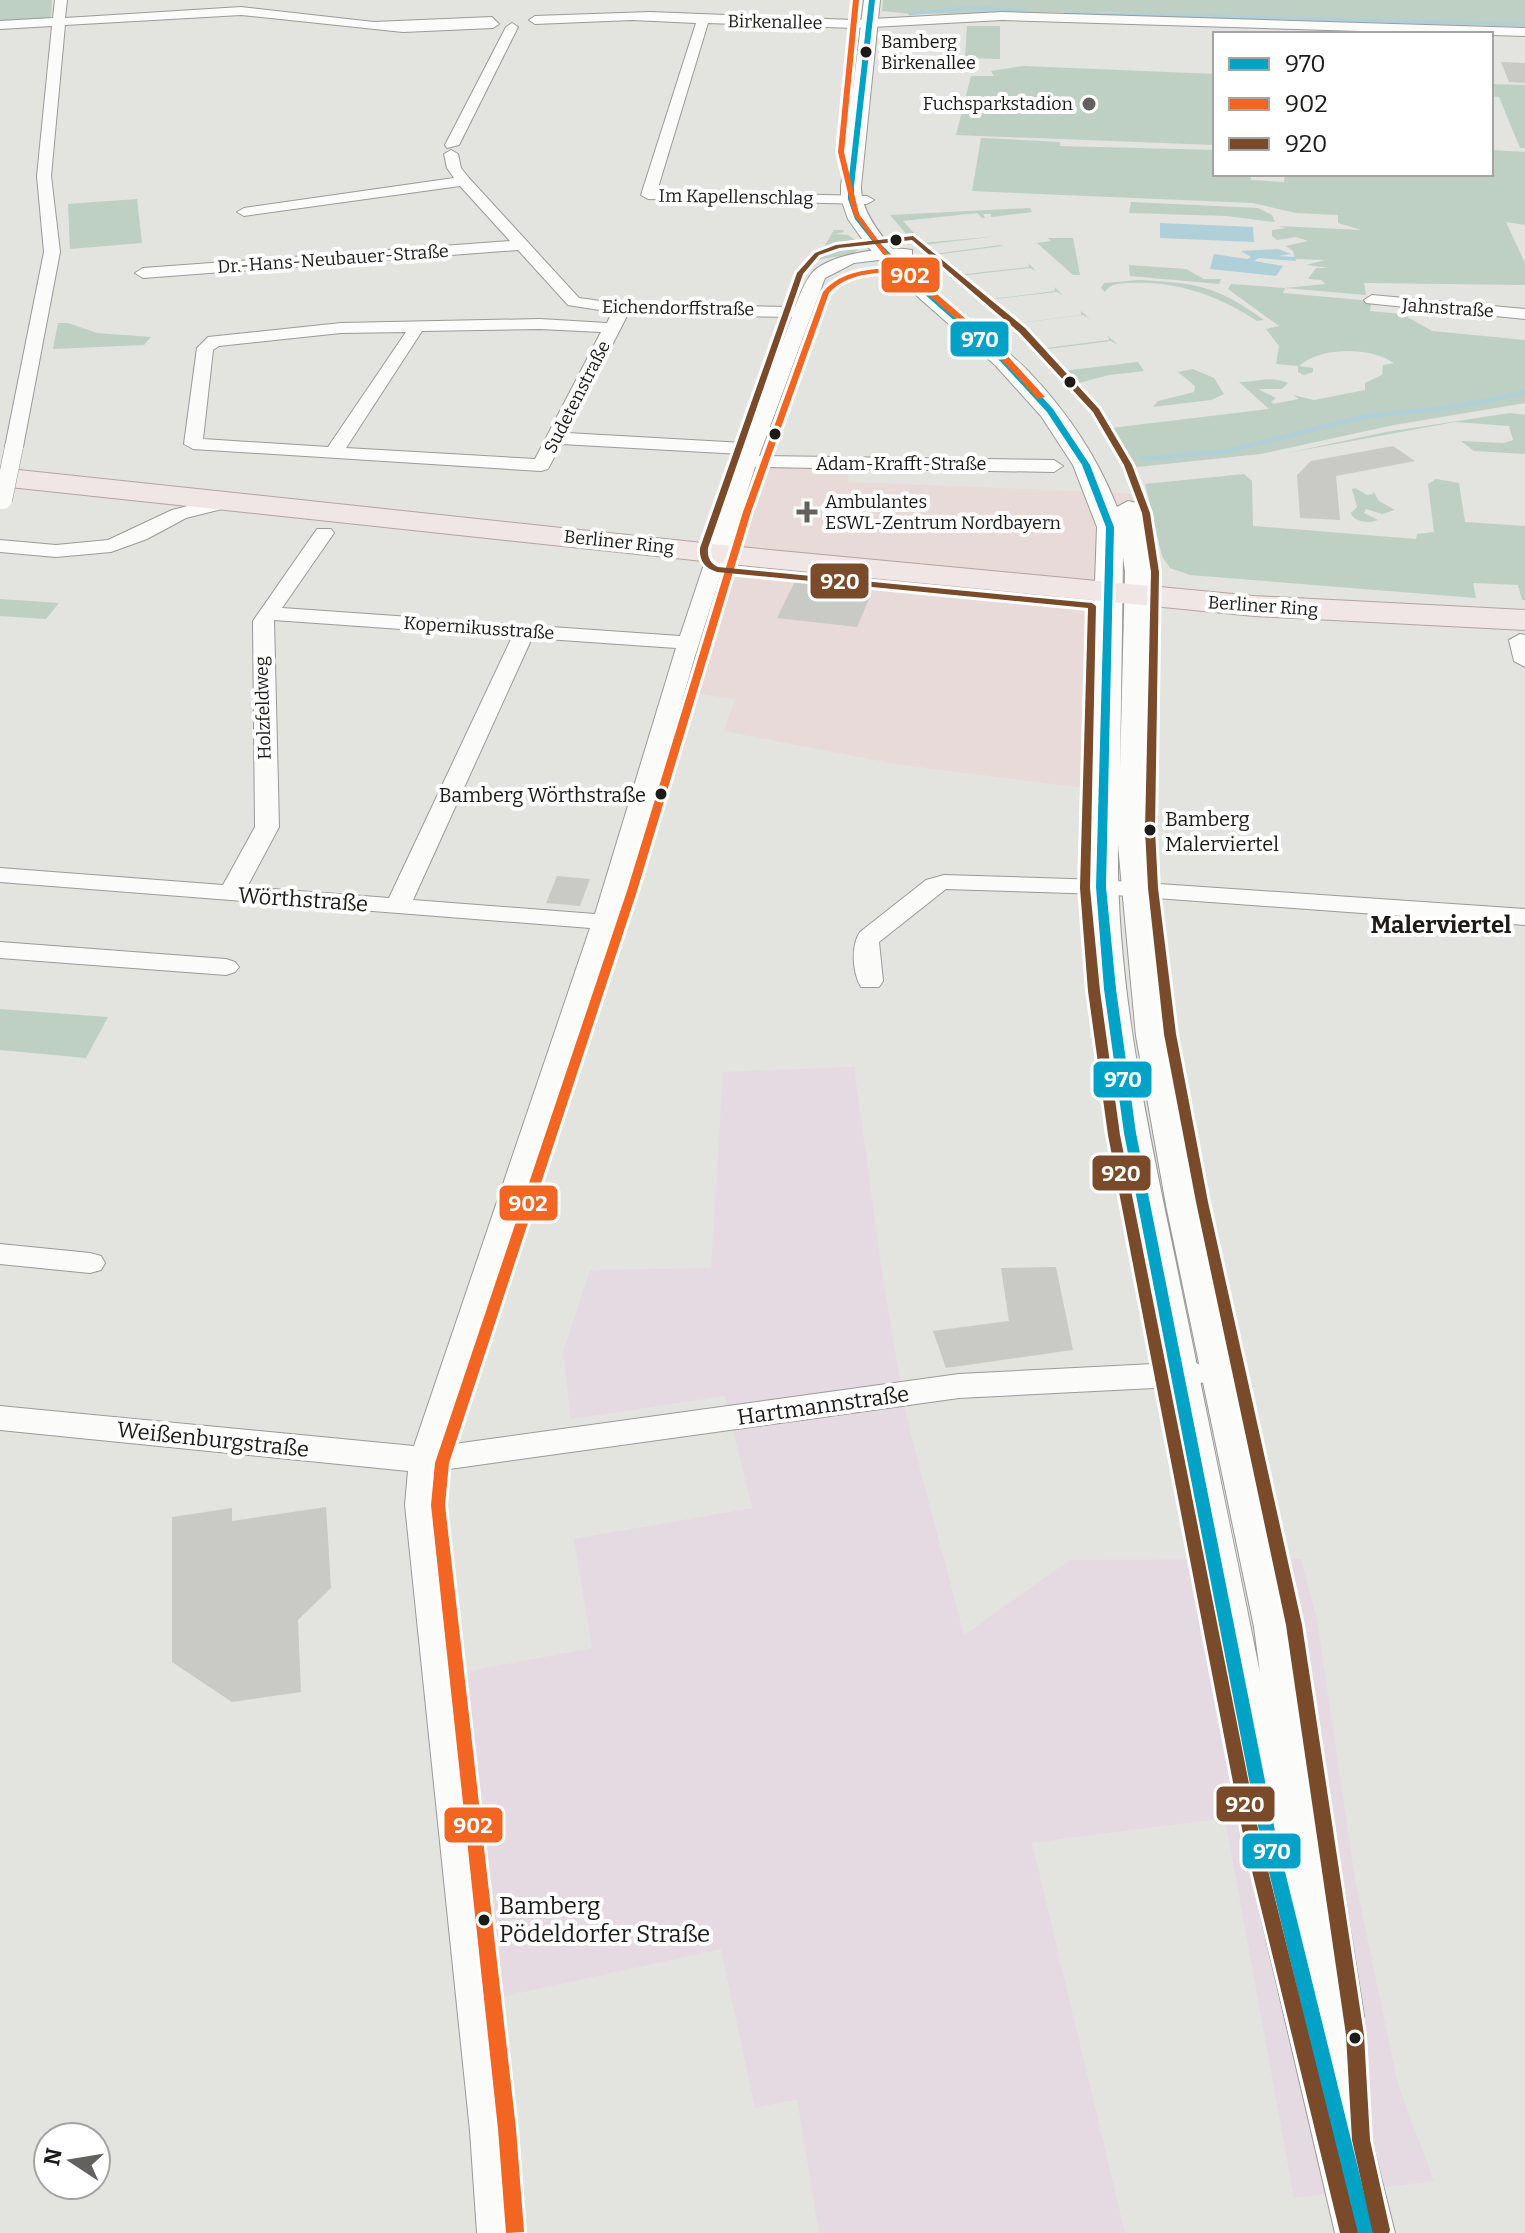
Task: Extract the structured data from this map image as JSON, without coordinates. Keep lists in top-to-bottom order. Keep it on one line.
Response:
{"streets":{"main road":["Berliner Ring"],"street":["Birkenallee","Im Kapellenschlag","Dr.-Hans-Neubauer-Straße","Eichendorffstraße","Jahnstraße","Sudetenstraße","Adam-Krafft-Straße","Kopernikusstraße","Holzfeldweg","Wörthstraße","Hartmannstraße","Weißenburgstraße"]},"crossings":[["Birkenallee","Im Kapellenschlag"],["Dr.-Hans-Neubauer-Straße","Eichendorffstraße"],["Eichendorffstraße","Sudetenstraße"],["Sudetenstraße","Adam-Krafft-Straße"],["Kopernikusstraße","Holzfeldweg"],["Holzfeldweg","Wörthstraße"],["Hartmannstraße","Weißenburgstraße"]],"districts":["Malerviertel"],"places":{"other":["Bamberg Birkenallee","Fuchsparkstadion","Bamberg Wörthstraße","Bamberg Malerviertel","Bamberg Pödeldorfer Straße"],"health":["Ambulantes ESWL-Zentrum Nordbayern"]},"lines":["transit line 970","transit line 902","transit line 920"],"legend":["970","902","920"],"north":"left"}
